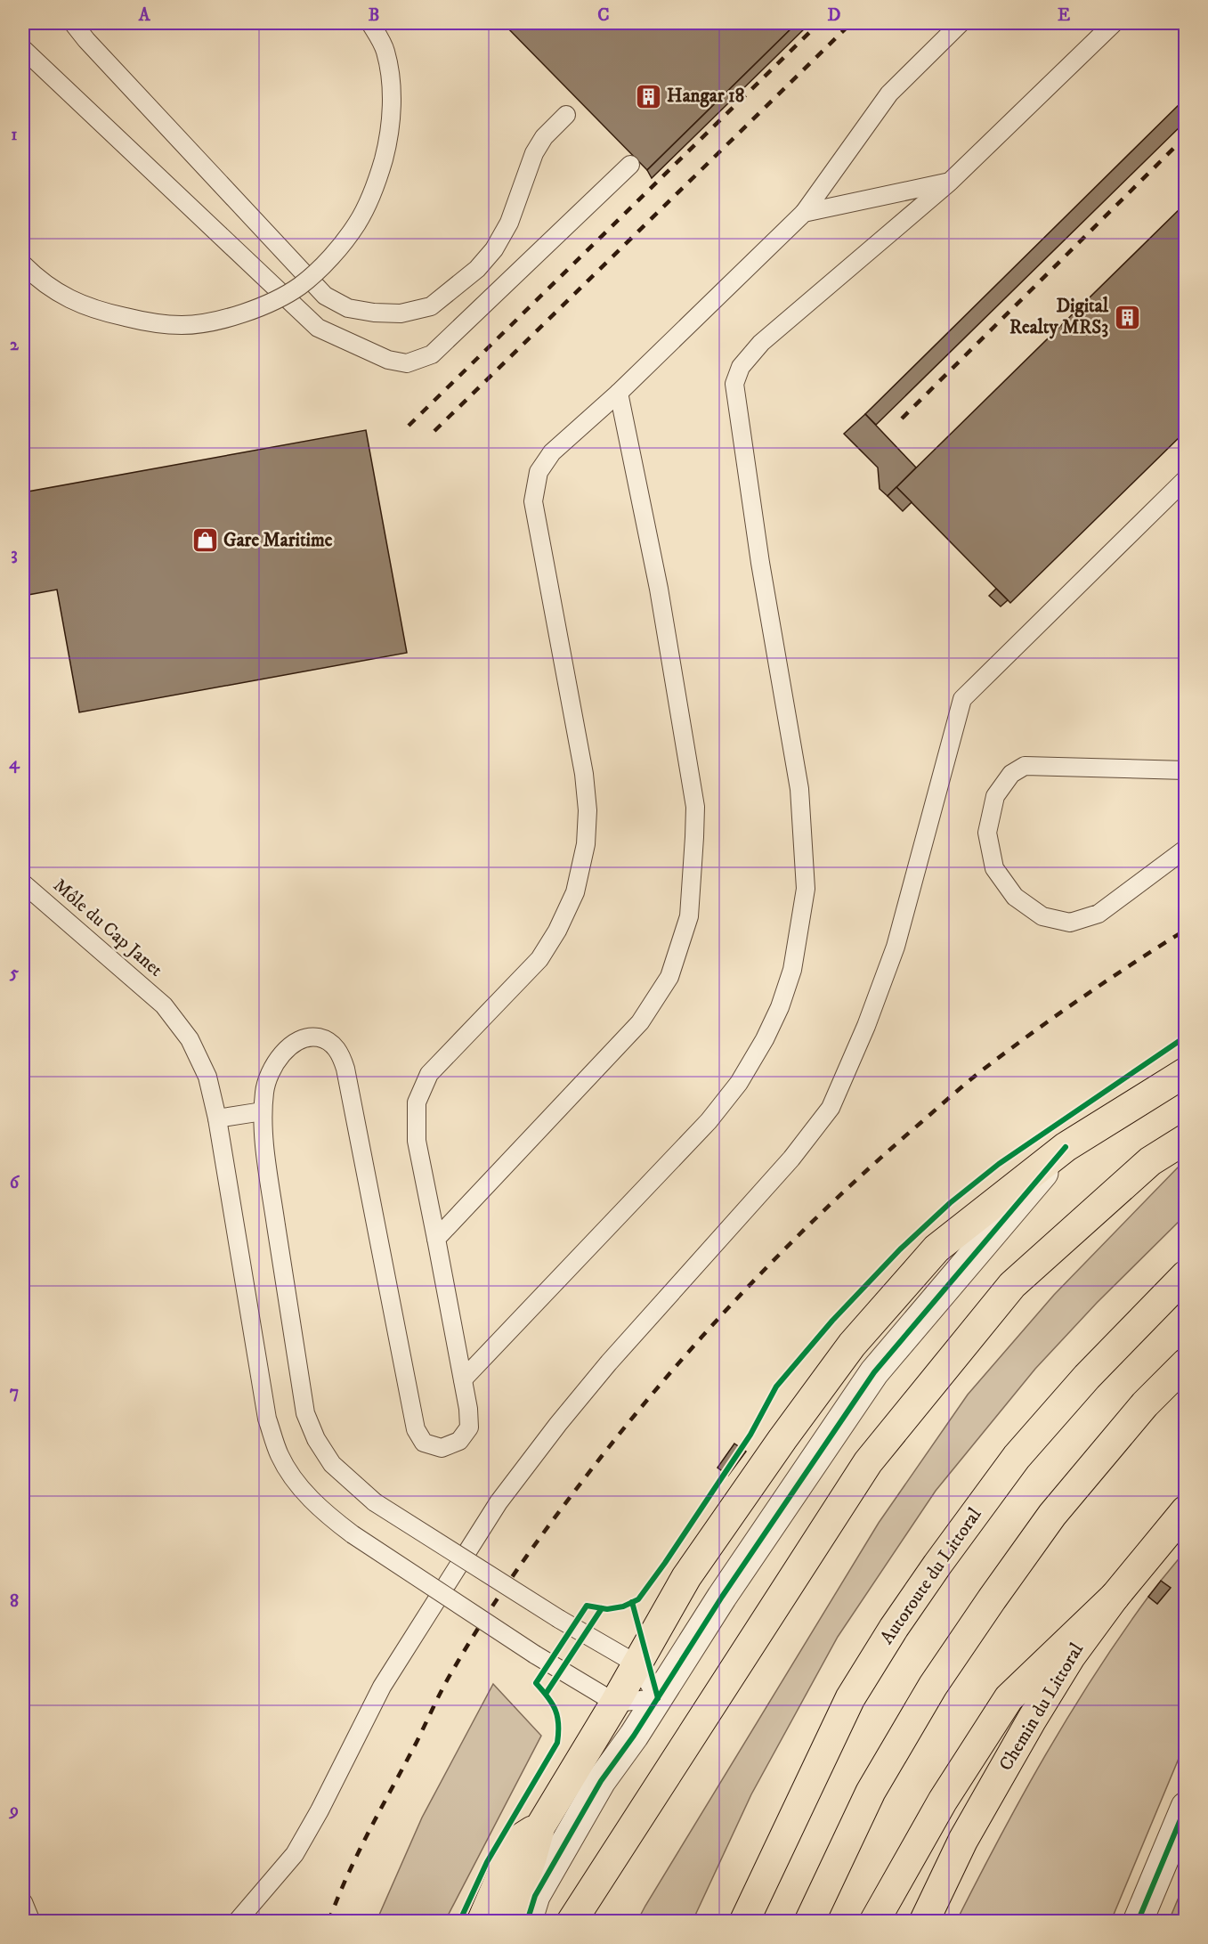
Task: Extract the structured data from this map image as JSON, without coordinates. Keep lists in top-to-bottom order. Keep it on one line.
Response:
{"streets":{"main road":["Autoroute du Littoral","Chemin du Littoral"],"lane":["Môle du Cap Janet"]},"places":{"building":["Hangar 18","Digital Realty MRS3"],"shop":["Gare Maritime"]},"grid":{"columns":["A","B","C","D","E"],"rows":["1","2","3","4","5","6","7","8","9"]}}
